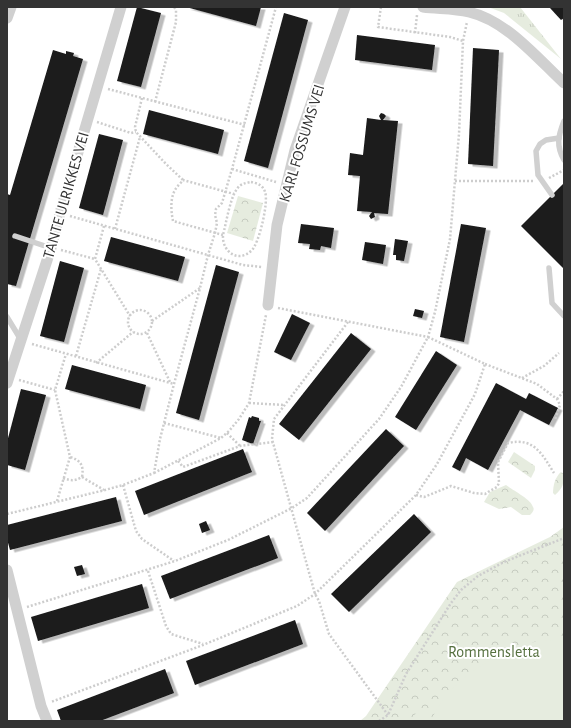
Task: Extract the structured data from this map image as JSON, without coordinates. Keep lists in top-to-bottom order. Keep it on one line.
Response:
{"streets":{"street":["KARL FOSSUMS VEI","TANTE ULRIKKES VEI"]},"parks":["Rommensletta"]}
